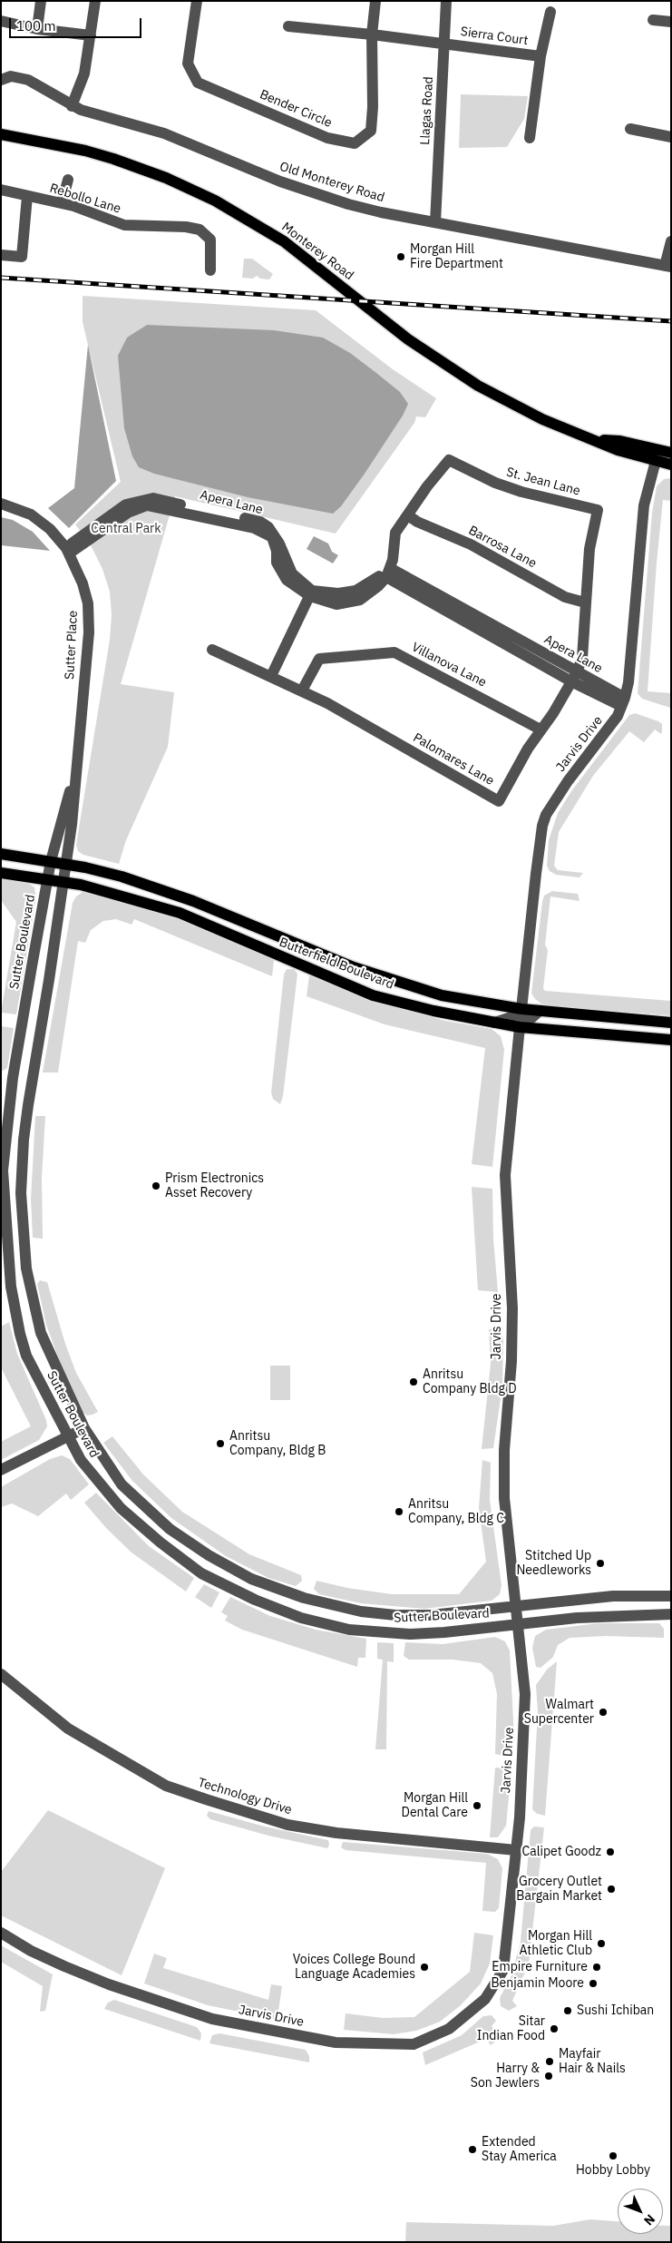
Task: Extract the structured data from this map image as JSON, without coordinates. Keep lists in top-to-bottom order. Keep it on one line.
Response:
{"streets":{"main road":["Monterey Road","Butterfield Boulevard"],"street":["Sierra Court","Bender Circle","Llagas Road","Old Monterey Road","Rebollo Lane","St. Jean Lane","Apera Lane","Barrosa Lane","Sutter Place","Villanova Lane","Jarvis Drive","Palomares Lane","Sutter Boulevard","Technology Drive"]},"crossings":[["Sierra Court","Llagas Road"],["Llagas Road","Old Monterey Road"],["Monterey Road","Jarvis Drive"],["St. Jean Lane","Apera Lane"],["St. Jean Lane","Barrosa Lane"],["St. Jean Lane","Palomares Lane"],["Apera Lane","Sutter Place"],["Apera Lane","Jarvis Drive"],["Apera Lane","Palomares Lane"],["Sutter Place","Sutter Boulevard"],["Sutter Place","Butterfield Boulevard"],["Villanova Lane","Palomares Lane"],["Jarvis Drive","Sutter Boulevard"],["Jarvis Drive","Butterfield Boulevard"],["Jarvis Drive","Technology Drive"],["Sutter Boulevard","Butterfield Boulevard"]],"parks":["Central Park"],"places":["Morgan Hill Fire Department","Prism Electronics Asset Recovery","Anritsu Company Bldg D","Anritsu Company, Bldg B","Anritsu Company, Bldg C","Stitched Up Needleworks","Walmart Supercenter","Morgan Hill Dental Care","Calipet Goodz","Grocery Outlet Bargain Market","Morgan Hill Athletic Club","Voices College Bound Language Academies","Empire Furniture","Benjamin Moore","Sushi Ichiban","Sitar Indian Food","Mayfair Hair & Nails","Harry & Son Jewlers","Extended Stay America","Hobby Lobby"],"scale_bar":"100 m","north":"bottom right"}
